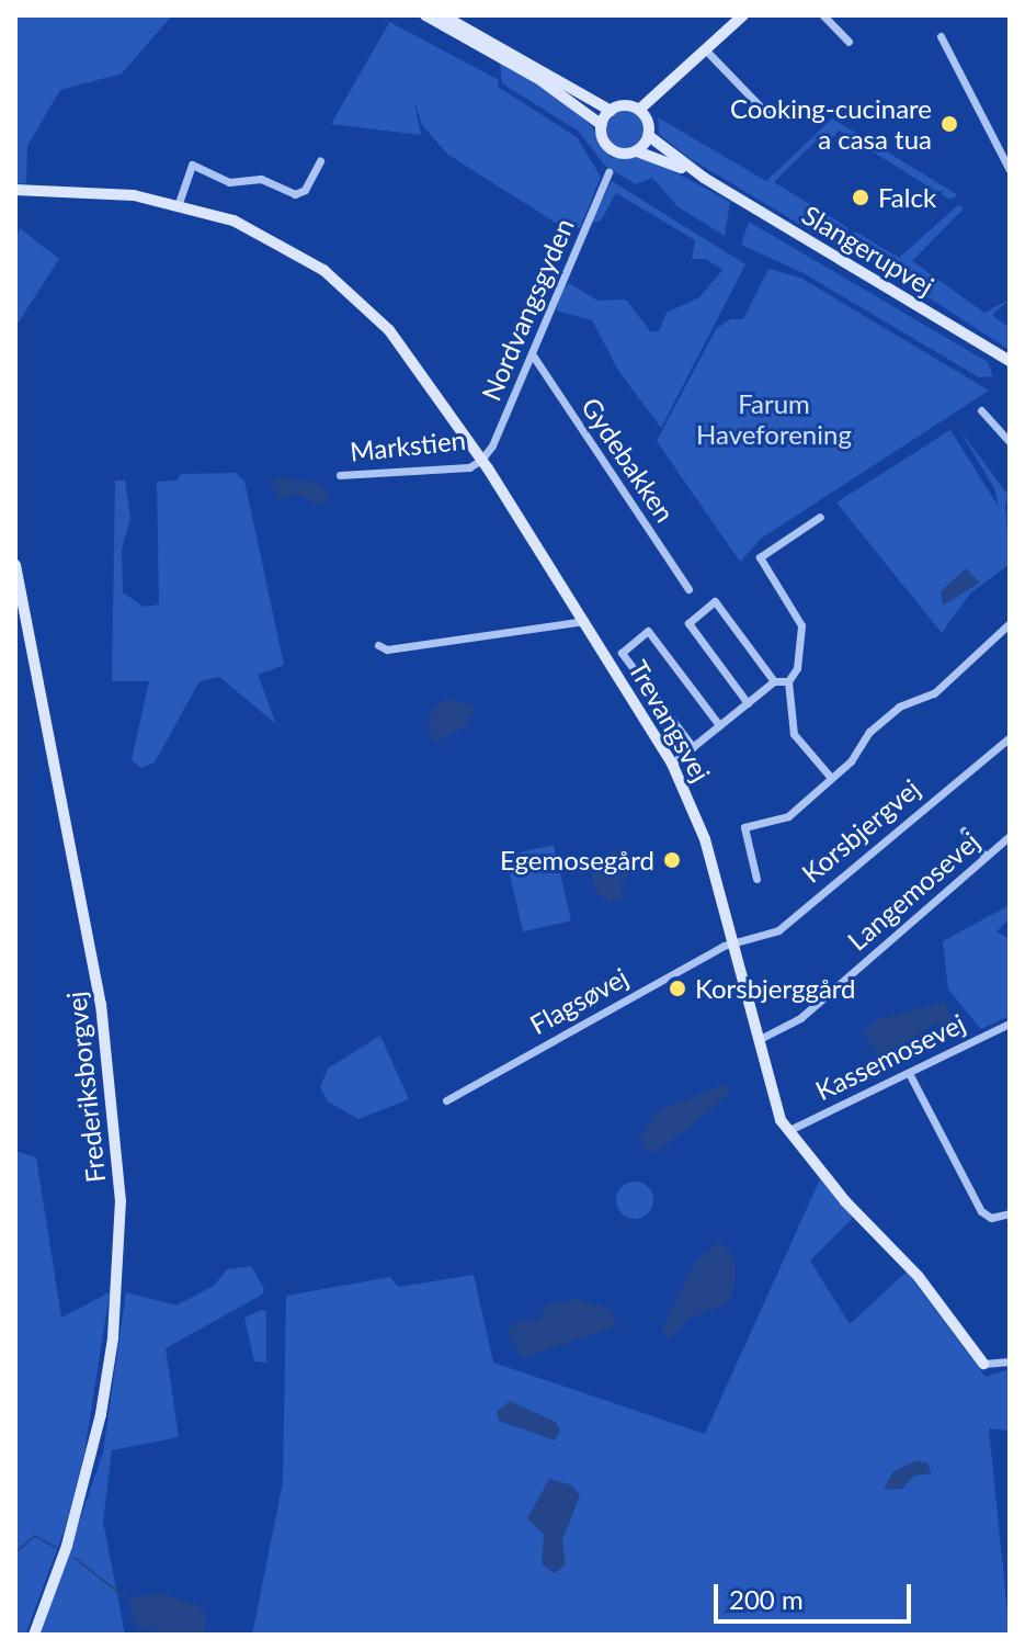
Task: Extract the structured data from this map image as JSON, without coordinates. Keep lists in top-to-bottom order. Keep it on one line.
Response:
{"streets":{"street":["Slangerupvej","Nordvangsgyden","Markstien","Gydebakken","Trevangsvej","Korsbjergvej","Langemosevej","Flagsøvej","Kassemosevej","Frederiksborgvej"]},"crossings":[["Nordvangsgyden","Markstien"],["Nordvangsgyden","Gydebakken"],["Nordvangsgyden","Trevangsvej"],["Markstien","Trevangsvej"],["Trevangsvej","Korsbjergvej"],["Trevangsvej","Langemosevej"],["Trevangsvej","Flagsøvej"],["Trevangsvej","Kassemosevej"],["Korsbjergvej","Flagsøvej"]],"parks":["Farum Haveforening"],"places":["Cooking-cucinare a casa tua","Falck","Egemosegård","Korsbjerggård"],"scale_bar":"200 m"}
